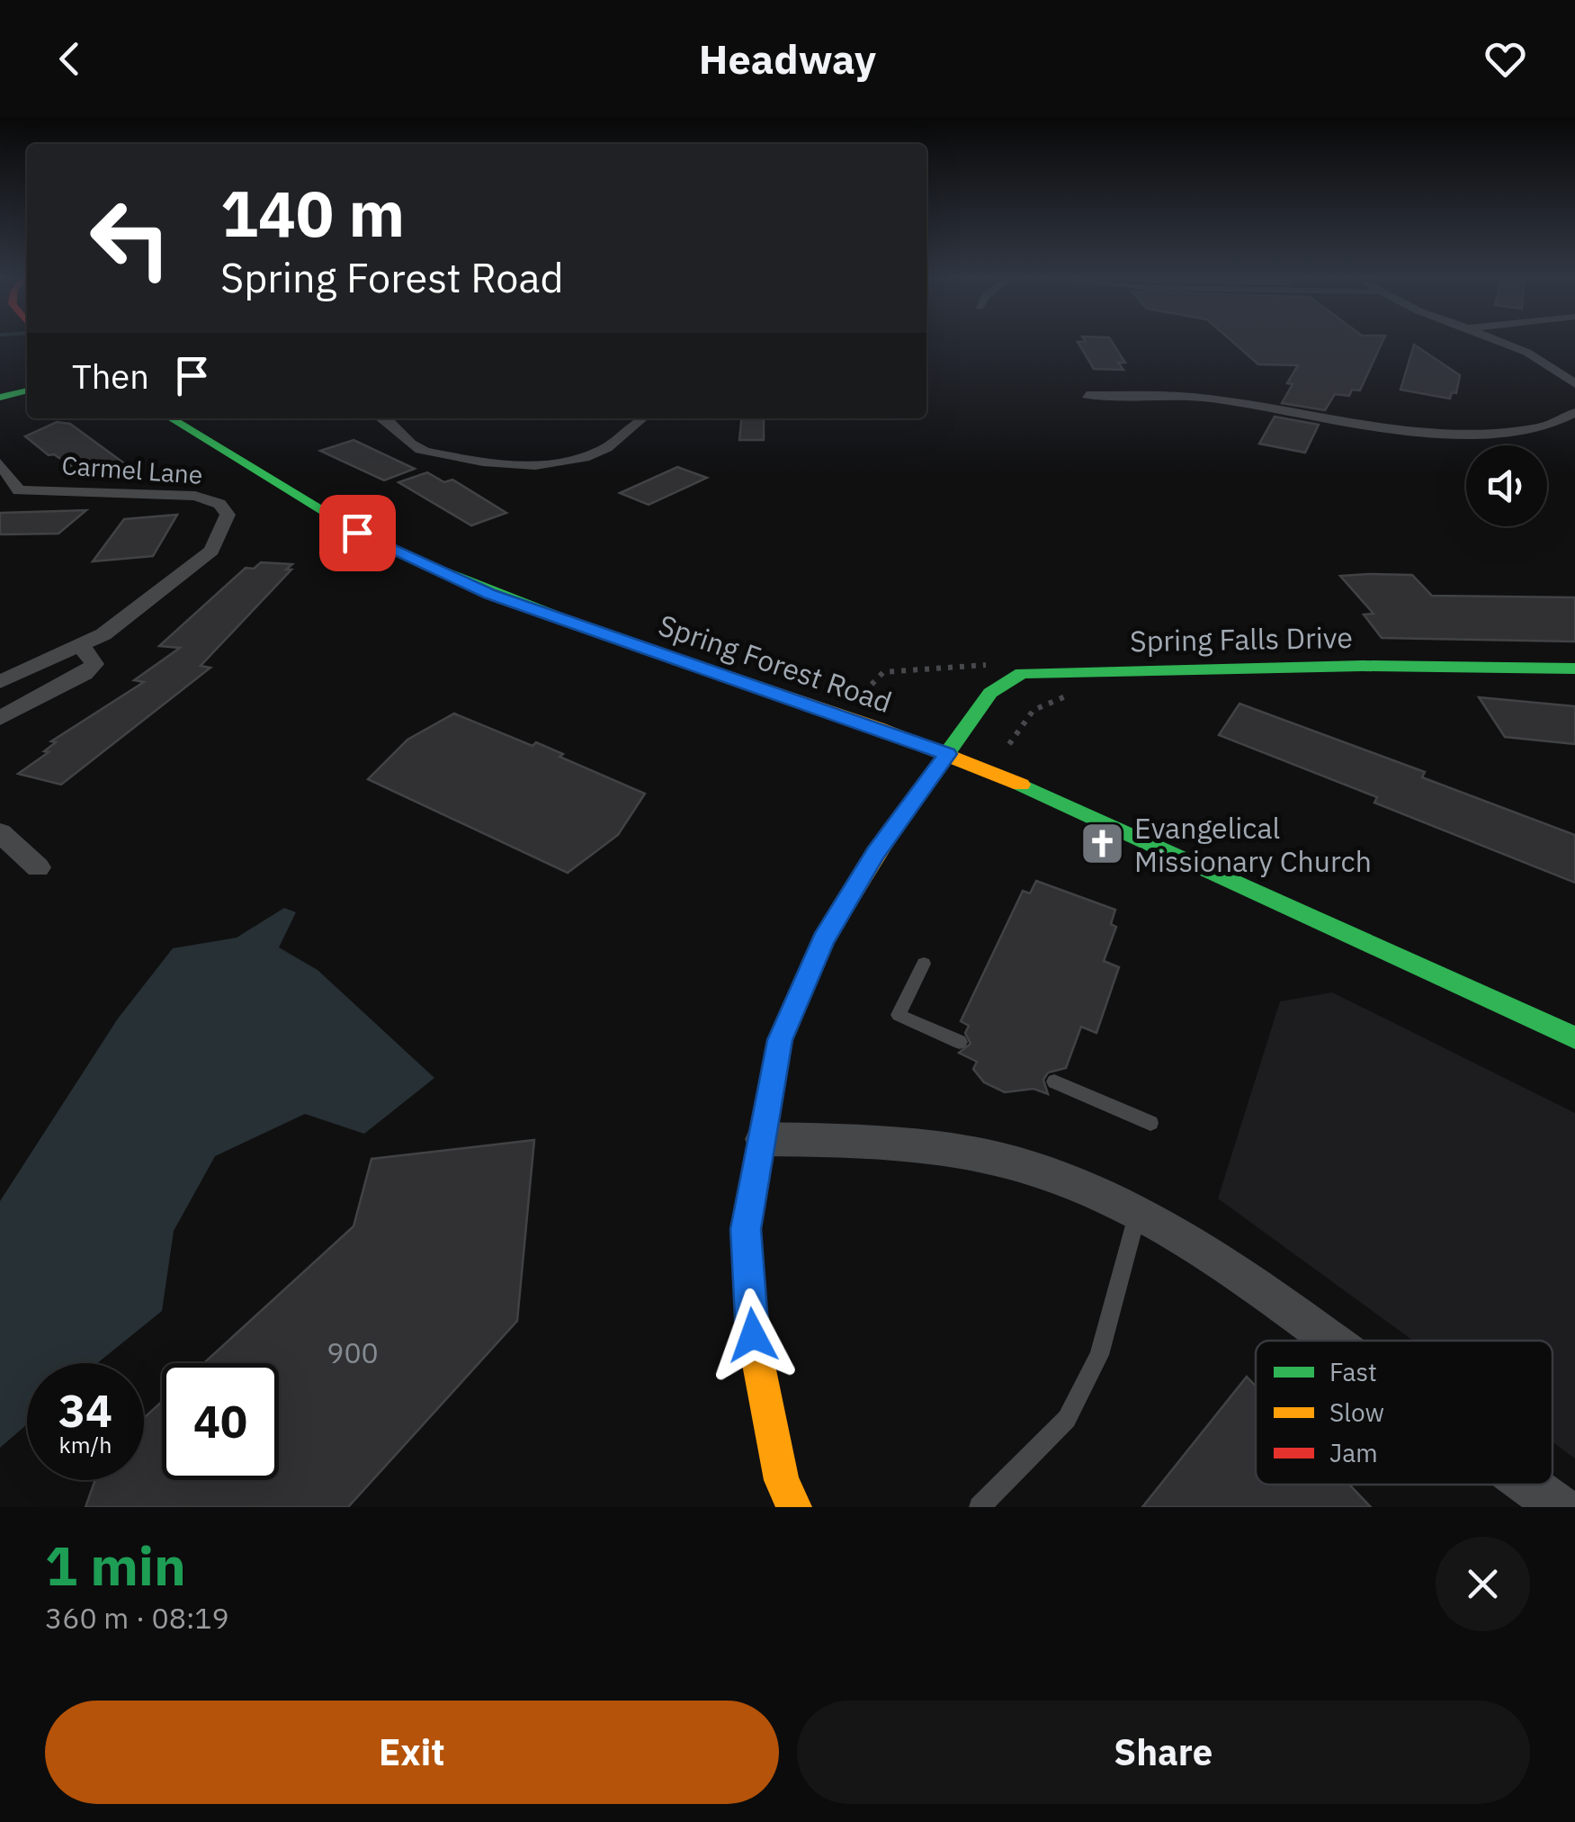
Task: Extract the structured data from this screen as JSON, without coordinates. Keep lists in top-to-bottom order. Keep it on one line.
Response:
{"streets":{"main road":["Spring Falls Drive","Spring Forest Road"],"street":["Carmel Lane"]},"crossings":[["Spring Falls Drive","Spring Forest Road"]],"places":{"church":["Evangelical Missionary Church"]},"house_numbers":["900"],"legend":["Fast","Slow","Jam"],"page":{"header":"Headway","turn":["140 m","Spring Forest Road"],"then":"Then","speed":"34 km/h","limit":"40","heading":["1 min","360 m · 08:19"],"buttons":["Exit","Share"]}}
